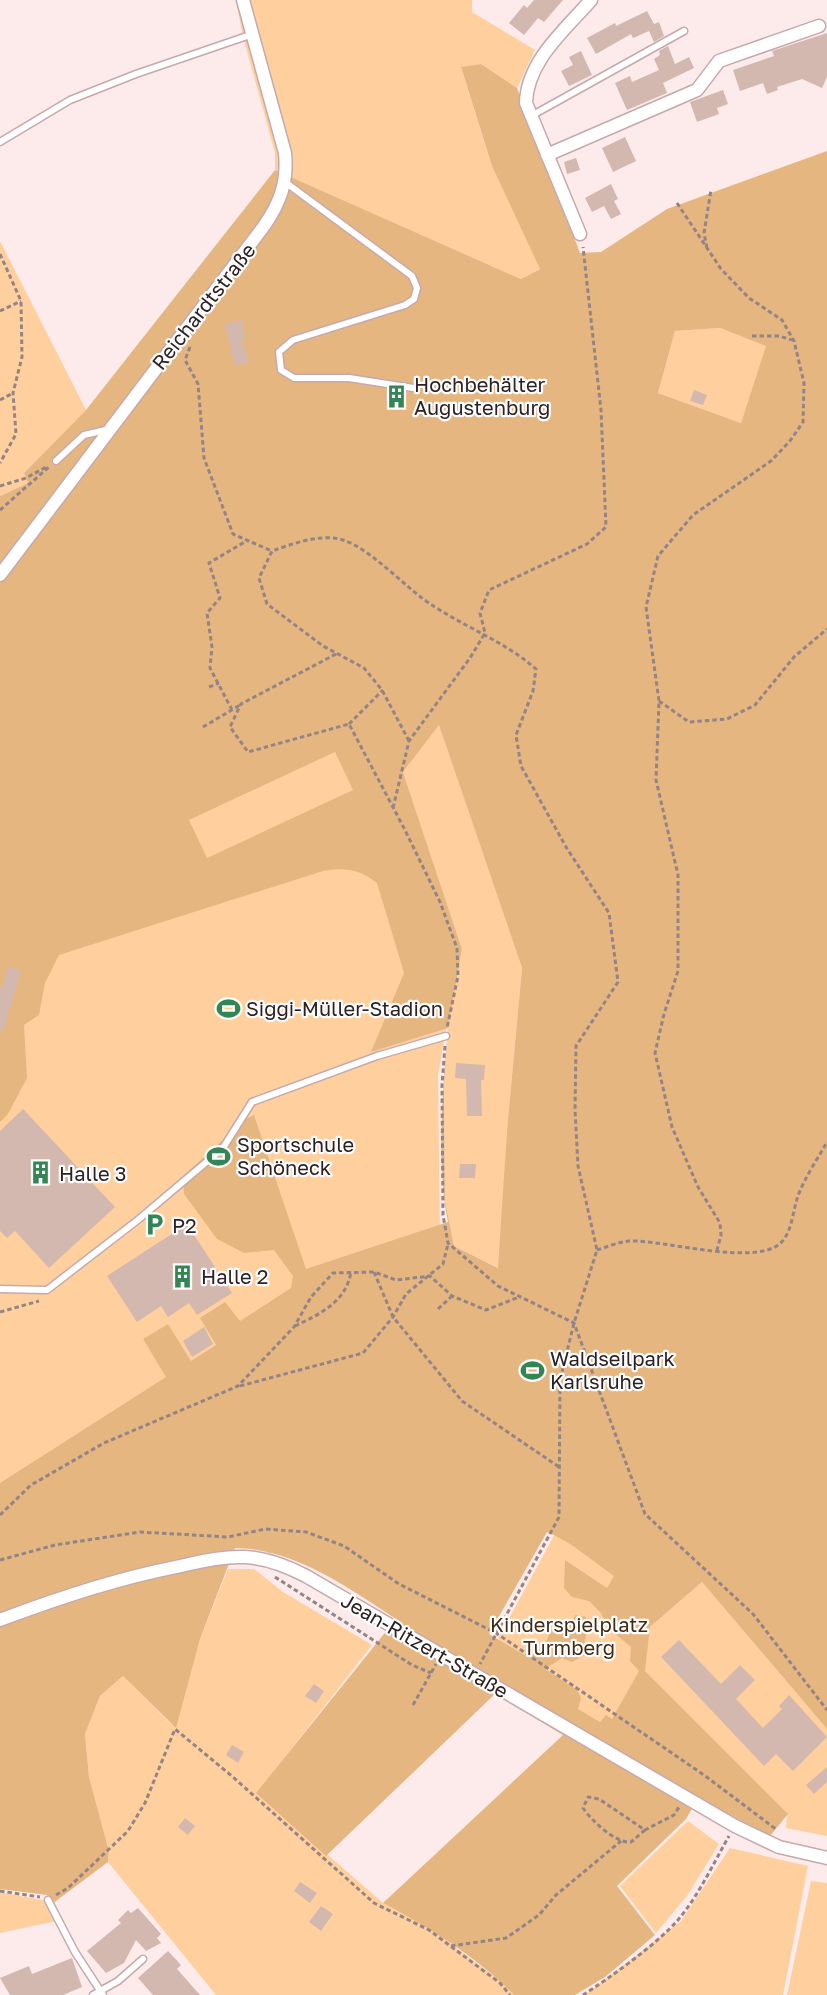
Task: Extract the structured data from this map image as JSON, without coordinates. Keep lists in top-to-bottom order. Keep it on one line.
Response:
{"streets":{"street":["Reichardtstraße","Jean-Ritzert-Straße"]},"parks":["Kinderspielplatz Turmberg"],"places":{"building":["Hochbehälter Augustenburg","Halle 3","Halle 2"],"sports":["Siggi-Müller-Stadion","Sportschule Schöneck","Waldseilpark Karlsruhe"],"parking":["P2"]}}
